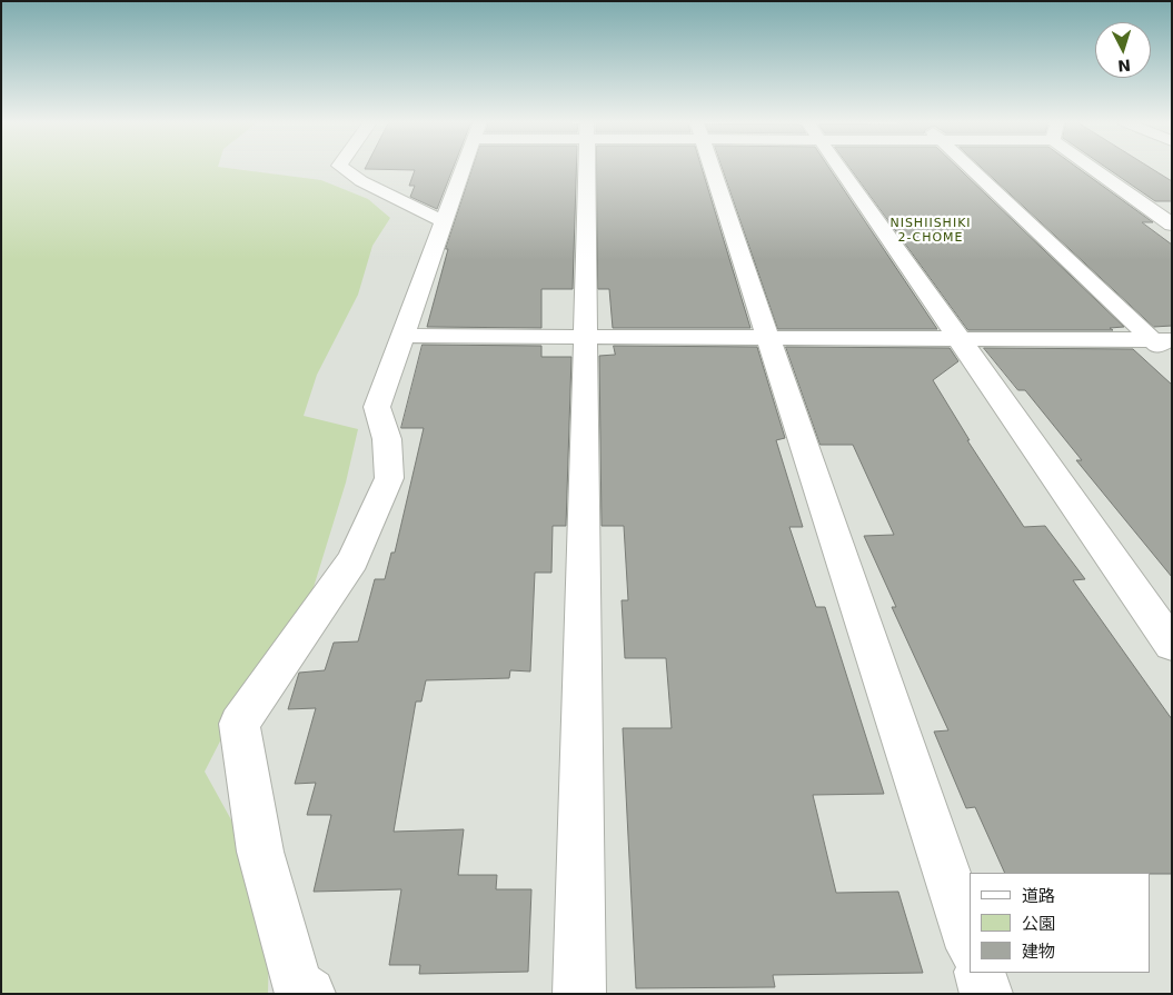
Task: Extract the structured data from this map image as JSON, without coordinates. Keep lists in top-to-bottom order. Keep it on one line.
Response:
{"districts":["NISHIISHIKI 2-CHOME"],"legend":["道路","公園","建物"],"north":"bottom"}
